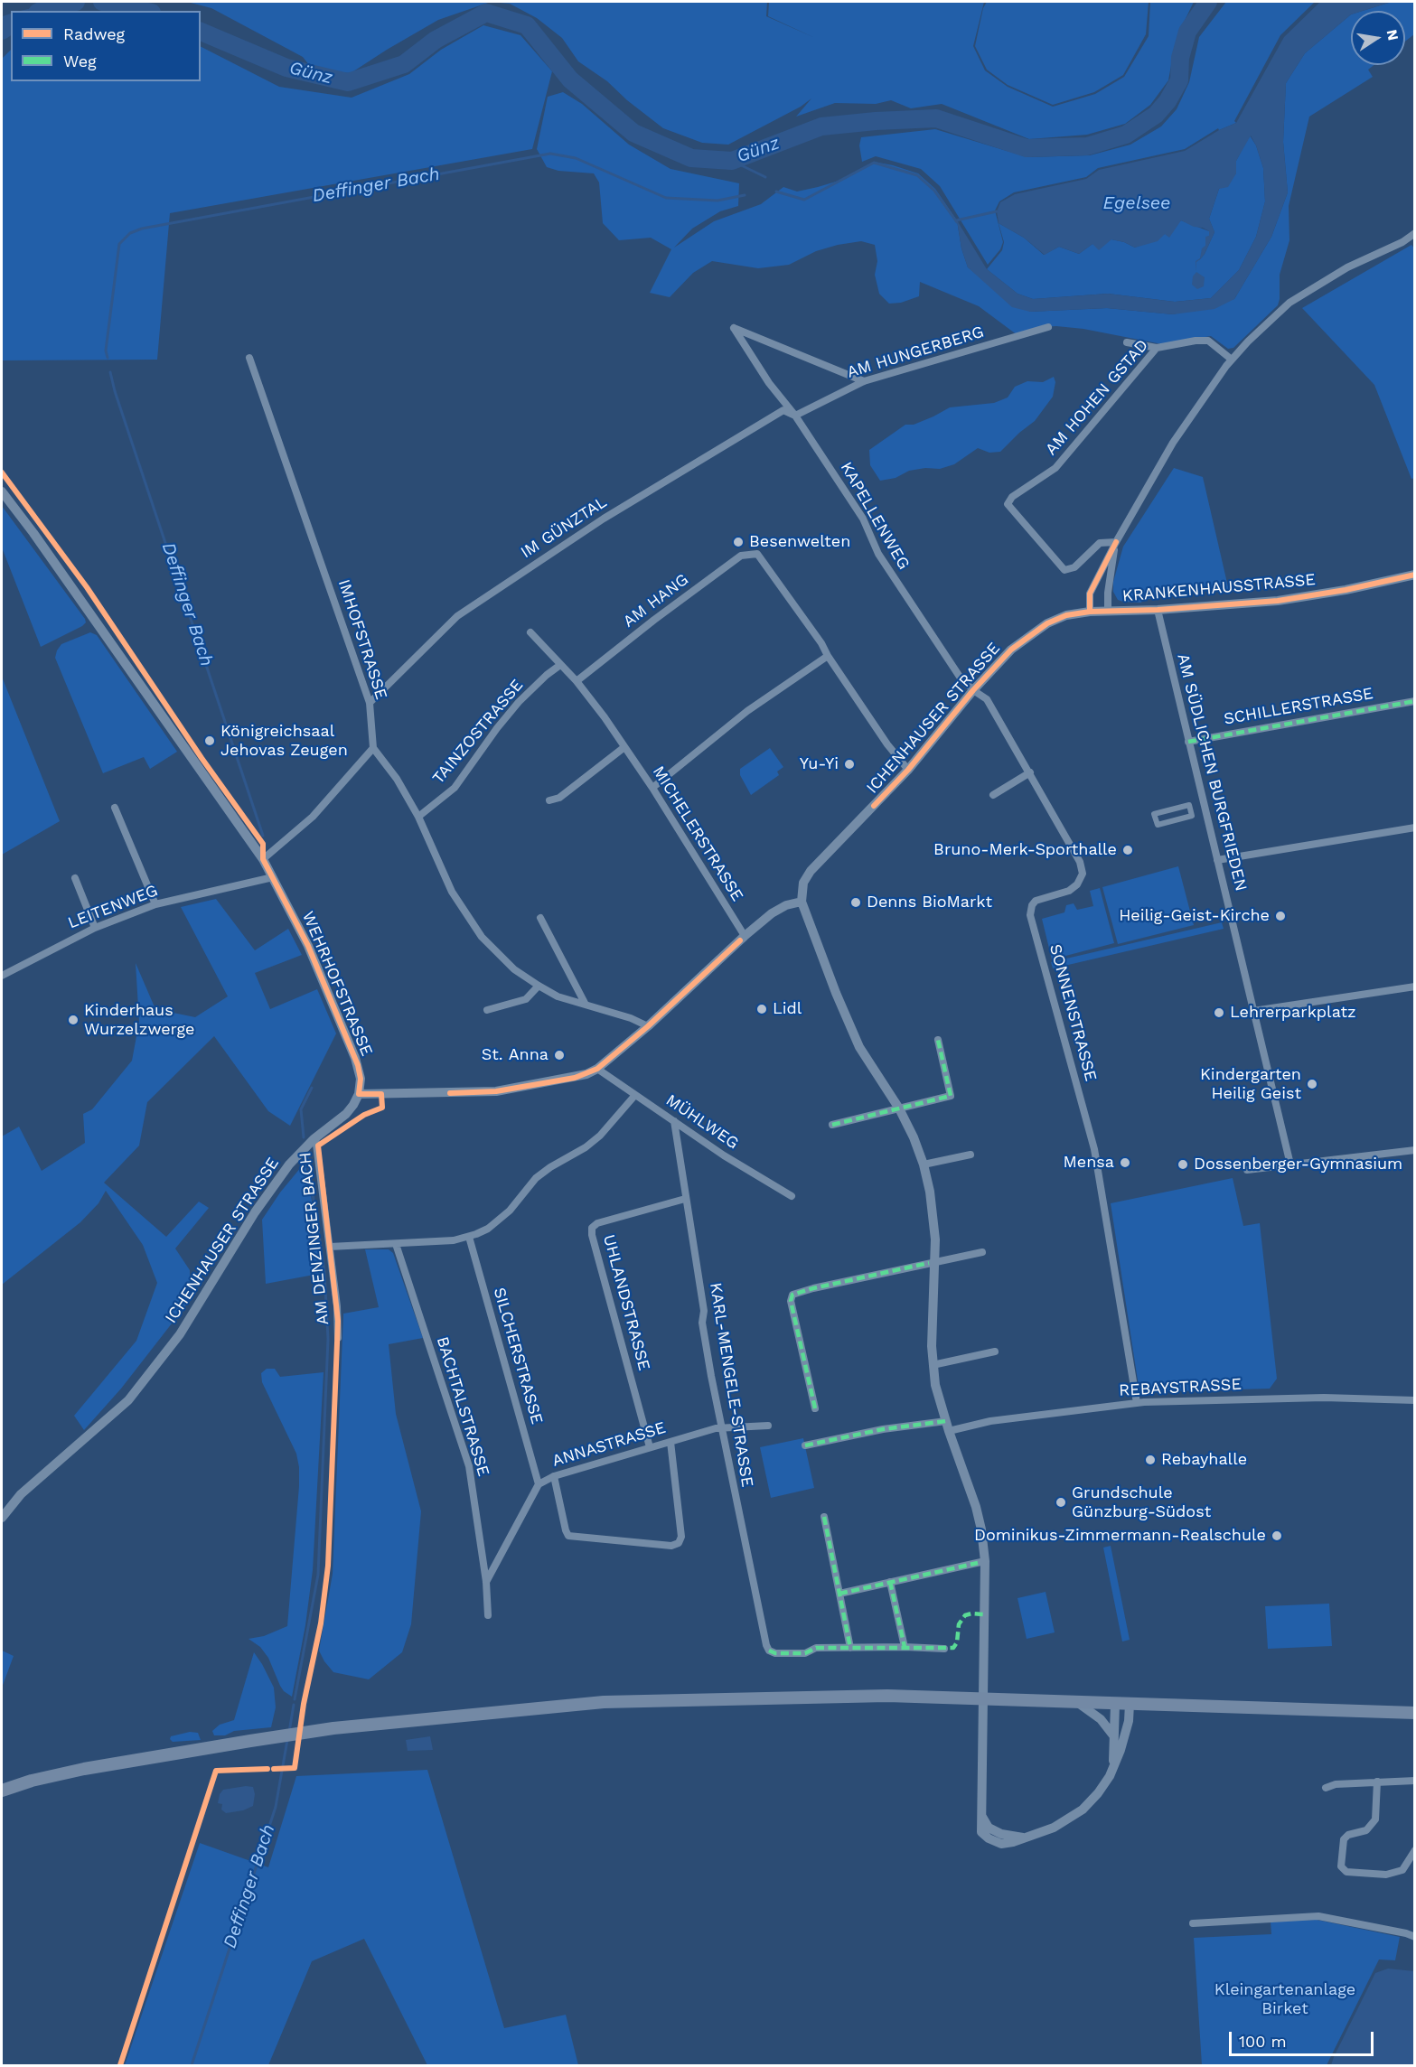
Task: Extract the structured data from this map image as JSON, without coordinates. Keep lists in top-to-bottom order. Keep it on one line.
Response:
{"streets":{"street":["AM HUNGERBERG","AM HOHEN GSTAD","KAPELLENWEG","IM GÜNZTAL","KRANKENHAUSSTRASSE","AM HANG","IMHOFSTRASSE","SCHILLERSTRASSE","ICHENHAUSER STRASSE","TAINZOSTRASSE","AM SÜDLICHEN BURGFRIEDEN","MICHELERSTRASSE","LEITENWEG","WEHRHOFSTRASSE","SONNENSTRASSE","MÜHLWEG","AM DENZINGER BACH","UHLANDSTRASSE","SILCHERSTRASSE","KARL-MENGELE-STRASSE","REBAYSTRASSE","BACHTALSTRASSE","ANNASTRASSE"]},"crossings":[["AM HUNGERBERG","KAPELLENWEG"],["AM HUNGERBERG","IM GÜNZTAL"],["KAPELLENWEG","IM GÜNZTAL"],["KAPELLENWEG","ICHENHAUSER STRASSE"],["KAPELLENWEG","SONNENSTRASSE"],["IM GÜNZTAL","IMHOFSTRASSE"],["KRANKENHAUSSTRASSE","ICHENHAUSER STRASSE"],["KRANKENHAUSSTRASSE","AM SÜDLICHEN BURGFRIEDEN"],["AM HANG","MICHELERSTRASSE"],["SCHILLERSTRASSE","AM SÜDLICHEN BURGFRIEDEN"],["ICHENHAUSER STRASSE","WEHRHOFSTRASSE"],["ICHENHAUSER STRASSE","SONNENSTRASSE"],["ICHENHAUSER STRASSE","AM DENZINGER BACH"],["TAINZOSTRASSE","MICHELERSTRASSE"],["LEITENWEG","WEHRHOFSTRASSE"],["SONNENSTRASSE","REBAYSTRASSE"],["MÜHLWEG","KARL-MENGELE-STRASSE"],["UHLANDSTRASSE","KARL-MENGELE-STRASSE"],["UHLANDSTRASSE","ANNASTRASSE"],["SILCHERSTRASSE","ANNASTRASSE"],["KARL-MENGELE-STRASSE","ANNASTRASSE"],["BACHTALSTRASSE","ANNASTRASSE"]],"water":["Günz","Deffinger Bach","Egelsee"],"parks":["Kleingartenanlage Birket"],"places":["Besenwelten","Königreichsaal Jehovas Zeugen","Yu-Yi","Bruno-Merk-Sporthalle","Denns BioMarkt","Heilig-Geist-Kirche","Lidl","Lehrerparkplatz","Kinderhaus Wurzelzwerge","St. Anna","Kindergarten Heilig Geist","Mensa","Dossenberger-Gymnasium","Rebayhalle","Grundschule Günzburg-Südost","Dominikus-Zimmermann-Realschule"],"legend":["Radweg","Weg"],"scale_bar":"100 m","north":"right"}
